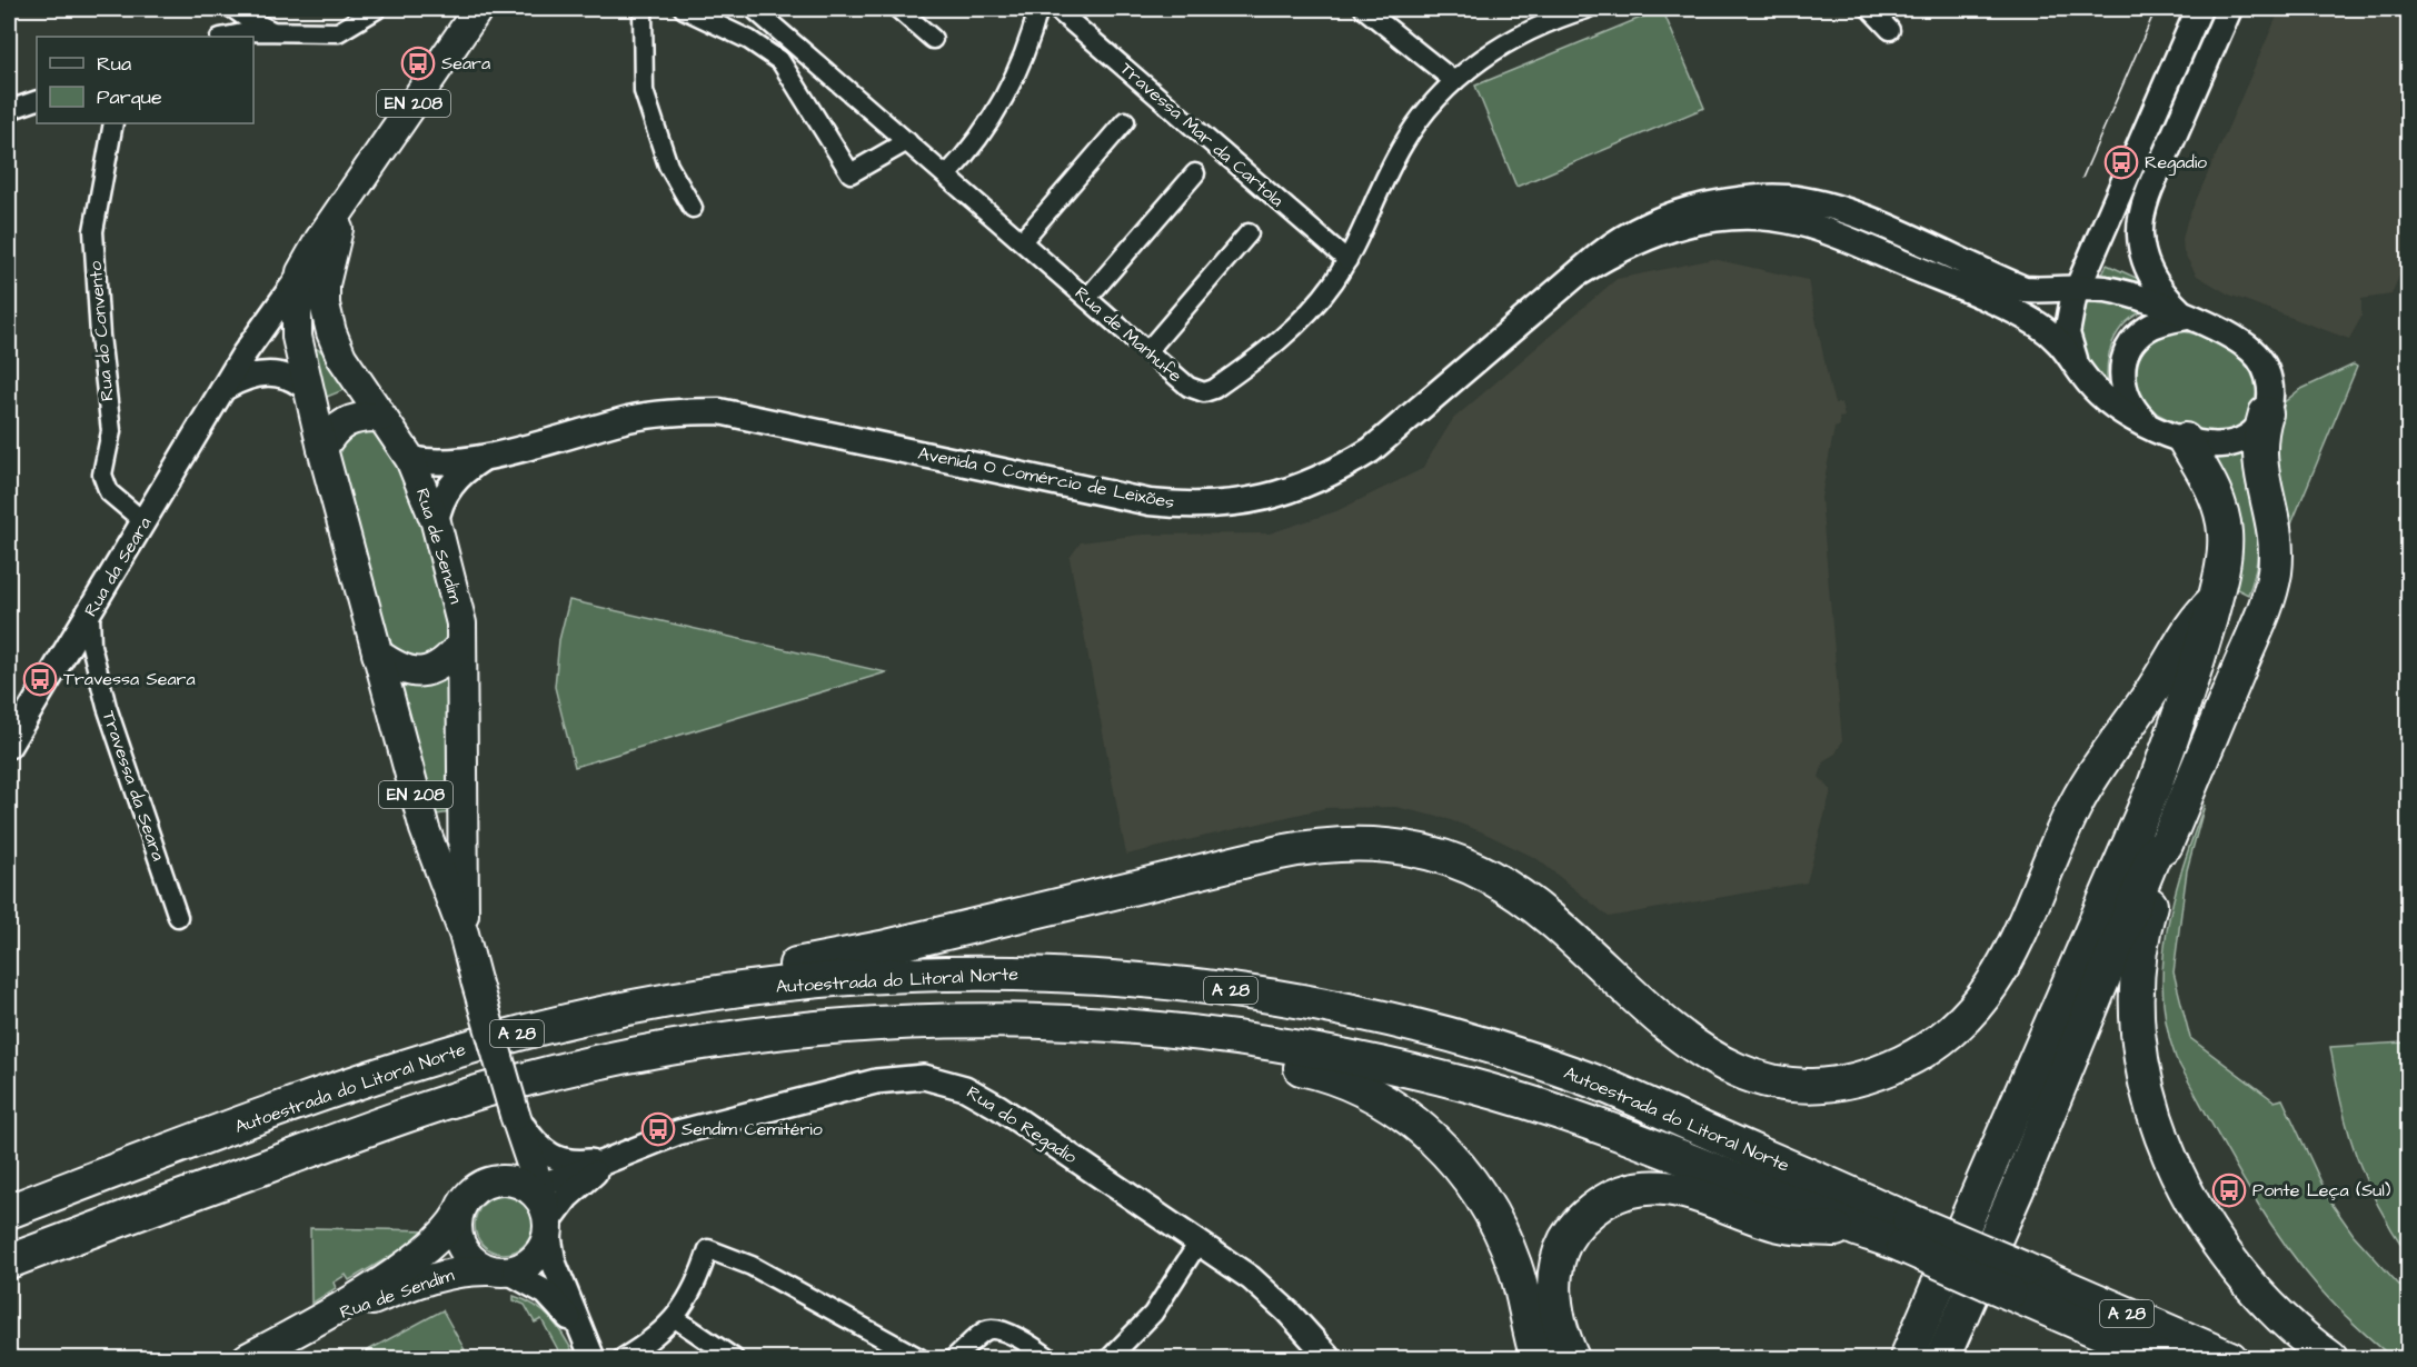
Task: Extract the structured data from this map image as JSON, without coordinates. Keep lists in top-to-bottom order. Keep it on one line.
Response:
{"streets":{"highway":["Autoestrada do Litoral Norte","A 28"],"main road":["EN 208","Avenida O Comércio de Leixões","Rua de Sendim"],"street":["Travessa Mar da Cartola","Rua do Convento","Rua de Manhufe","Rua da Seara","Travessa da Seara","Rua do Regadio"]},"crossings":[["Travessa Mar da Cartola","Rua de Manhufe"],["Rua do Convento","Rua da Seara"],["Avenida O Comércio de Leixões","Rua de Sendim"],["Rua de Sendim","Rua da Seara"],["Rua de Sendim","Rua do Regadio"],["Rua da Seara","Travessa da Seara"]],"places":{"bus stop":["Seara","Regadio","Travessa Seara","Sendim Cemitério","Ponte Leça (Sul)"]},"legend":["Rua","Parque"]}
